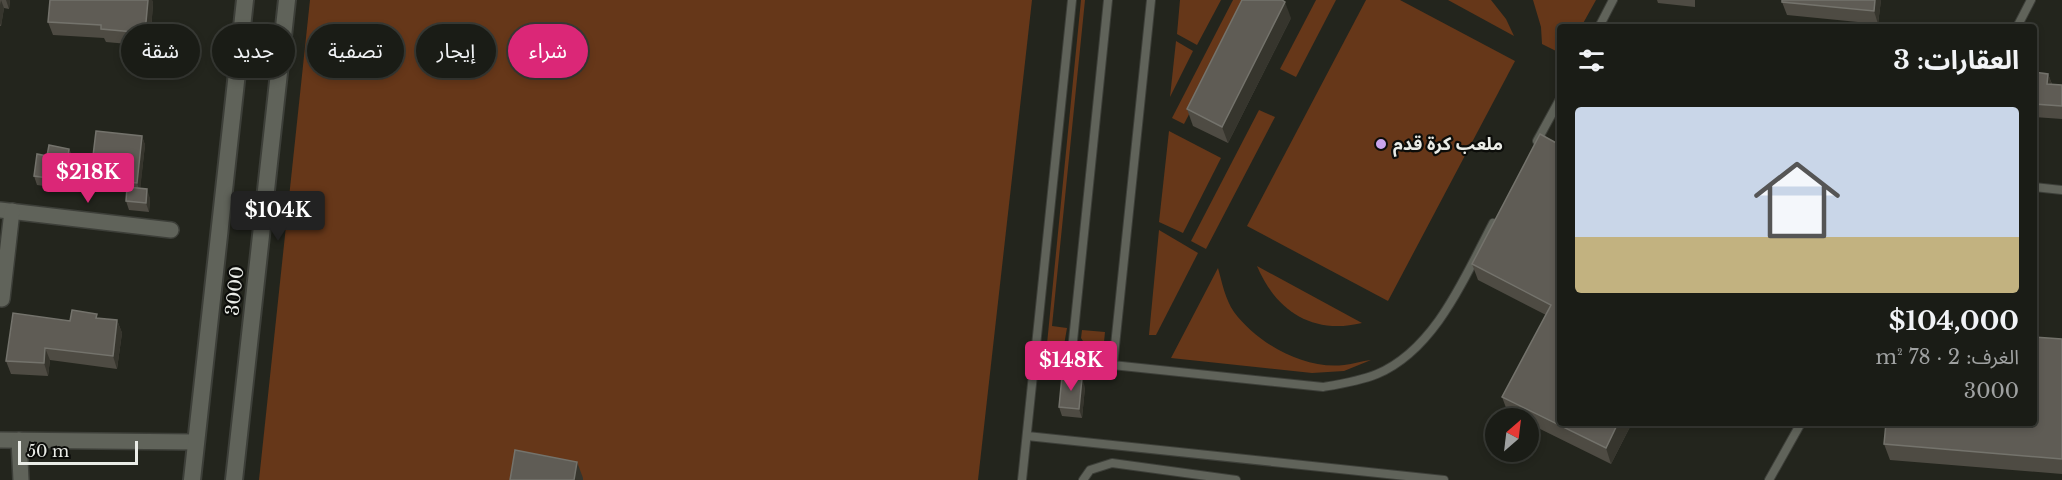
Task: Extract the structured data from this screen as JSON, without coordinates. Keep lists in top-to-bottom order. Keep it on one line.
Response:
{"streets":{"street":["3000"]},"places":["ملعب كرة قدم"],"scale_bar":"50 m","north":"top right","page":{"chip":["شراء","إيجار","تصفية","جديد","شقة"],"heading":"العقارات: 3","list":[{"name":"$104,000","note":"الغرف: 2 · 78 m² · 3000"}],"price":["$218K","$104K","$148K"],"scale":"50 m"}}
